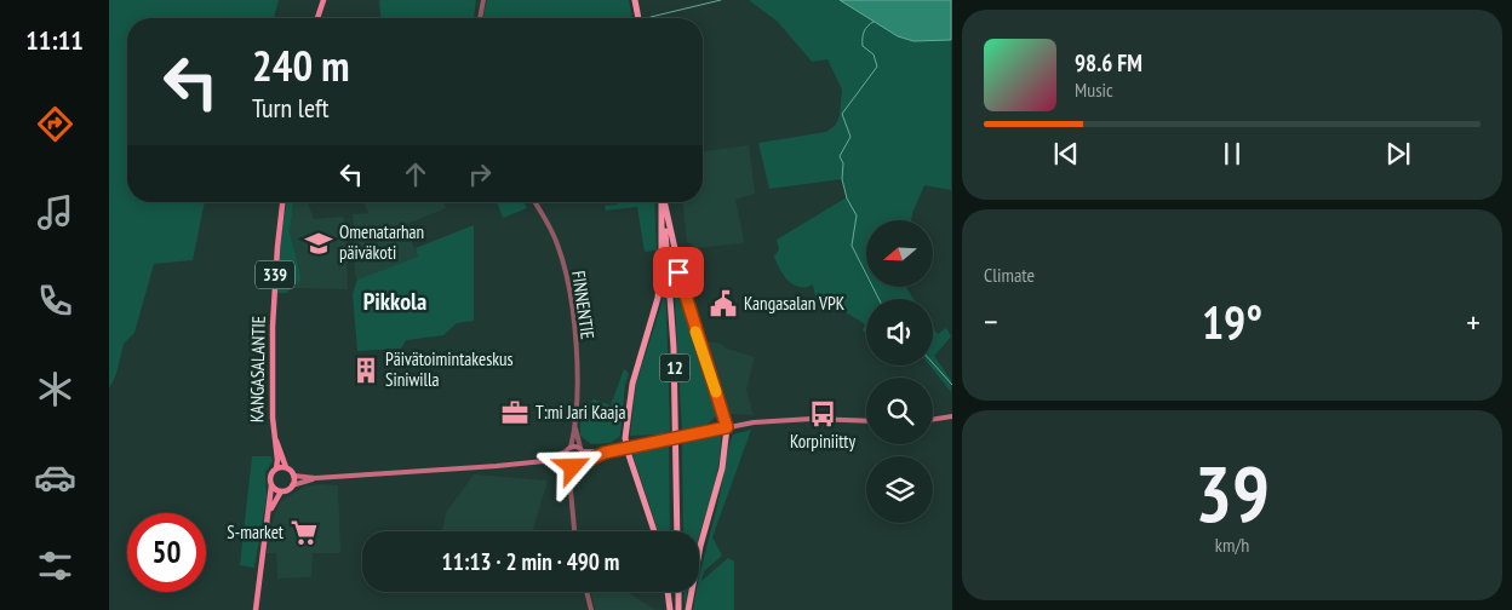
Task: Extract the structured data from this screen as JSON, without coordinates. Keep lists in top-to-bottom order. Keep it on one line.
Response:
{"streets":{"highway":["12"],"main road":["339","KANGASALANTIE"],"street":["FINNENTIE"]},"crossings":[["339","KANGASALANTIE"]],"districts":["Pikkola"],"places":{"school or university":["Omenatarhan päiväkoti"],"public building":["Kangasalan VPK"],"building":["Päivätoimintakeskus Siniwilla"],"office":["T:mi Jari Kaaja"],"bus stop":["Korpiniitty"],"supermarket":["S-market"]},"north":"left","page":{"tabs":"11:11","turn":["240 m","Turn left"],"song":["98.6 FM","Music"],"tile":["Climate",["39","km/h"]],"heat":["−","19°","+"],"limit":"50","trip":"11:13 · 2 min · 490 m"}}
